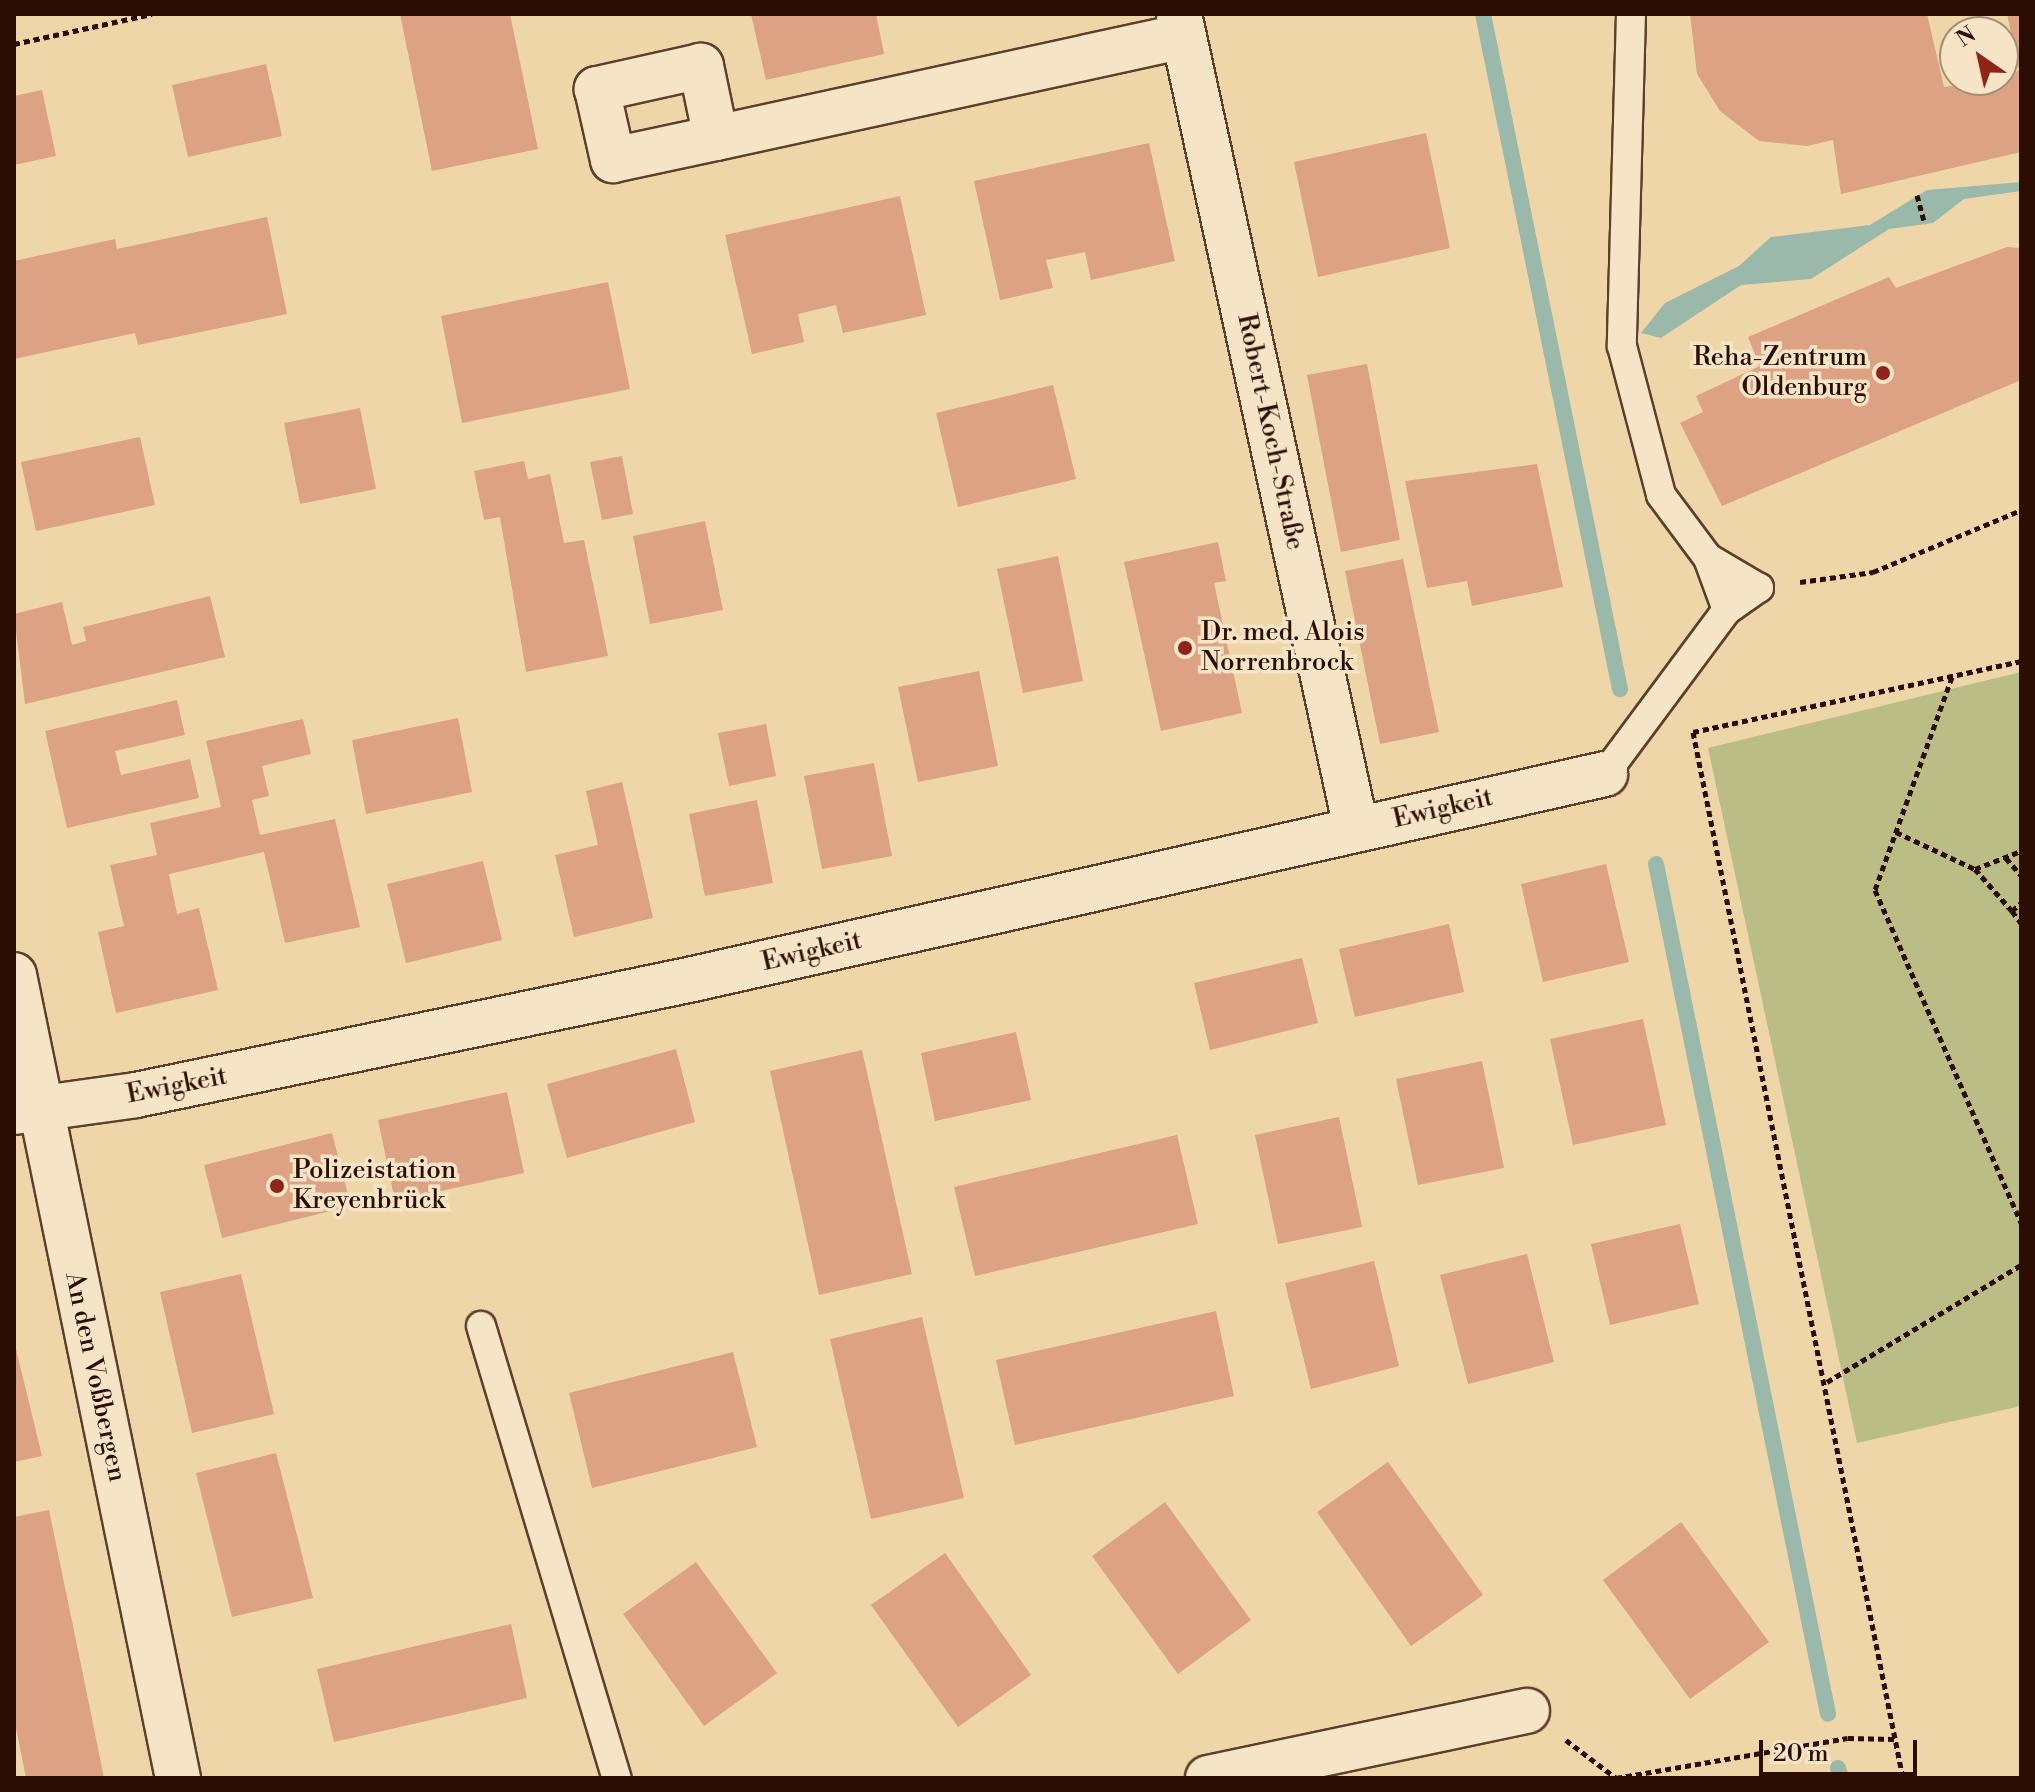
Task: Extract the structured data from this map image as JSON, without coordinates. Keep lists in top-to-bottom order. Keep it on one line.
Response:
{"streets":{"street":["Robert-Koch-Straße","Ewigkeit","An den Voßbergen"]},"crossings":[["Robert-Koch-Straße","Ewigkeit"],["Ewigkeit","An den Voßbergen"]],"places":["Reha-Zentrum Oldenburg","Dr. med. Alois Norrenbrock","Polizeistation Kreyenbrück"],"scale_bar":"20 m","north":"top left"}
